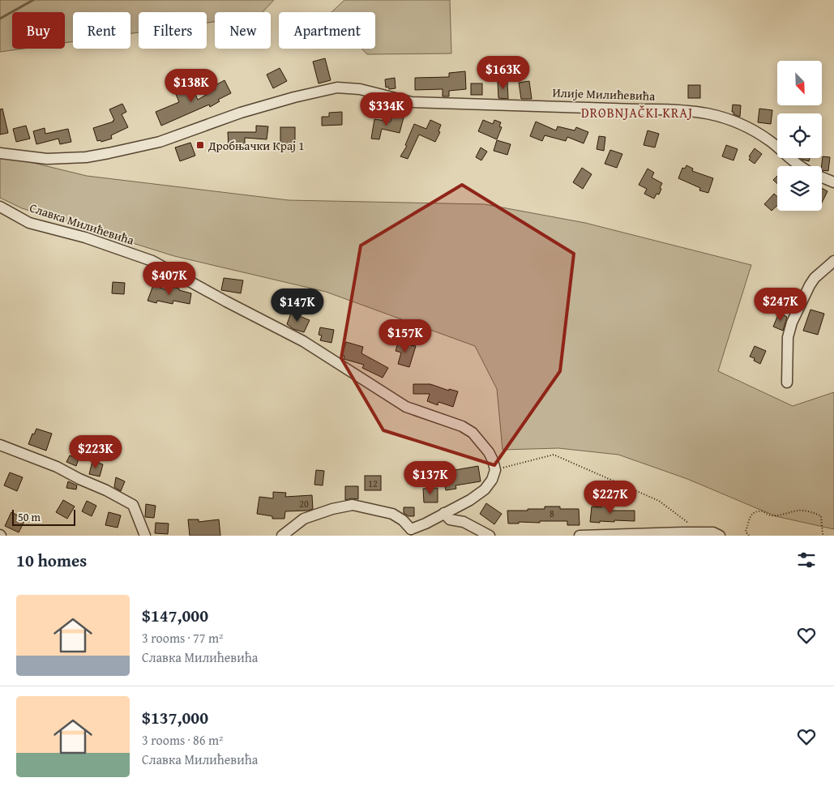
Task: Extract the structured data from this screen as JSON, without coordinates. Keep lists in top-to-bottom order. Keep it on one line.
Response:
{"streets":{"street":["Илије Милићевића","Славка Милићевића"]},"districts":["DROBNJAČKI KRAJ"],"places":{"transit":["Дробњачки Крај 1"]},"house_numbers":["12","20","8"],"scale_bar":"50 m","north":"bottom right","page":{"chip":["Buy","Rent","Filters","New","Apartment"],"price":["$163K","$138K","$334K","$407K","$247K","$147K","$157K","$223K","$137K","$227K"],"scale":"50 m","heading":"10 homes","list":[{"name":"$147,000","note":"3 rooms · 77 m² · Славка Милићевића"},{"name":"$137,000","note":"3 rooms · 86 m² · Славка Милићевића"}]}}
